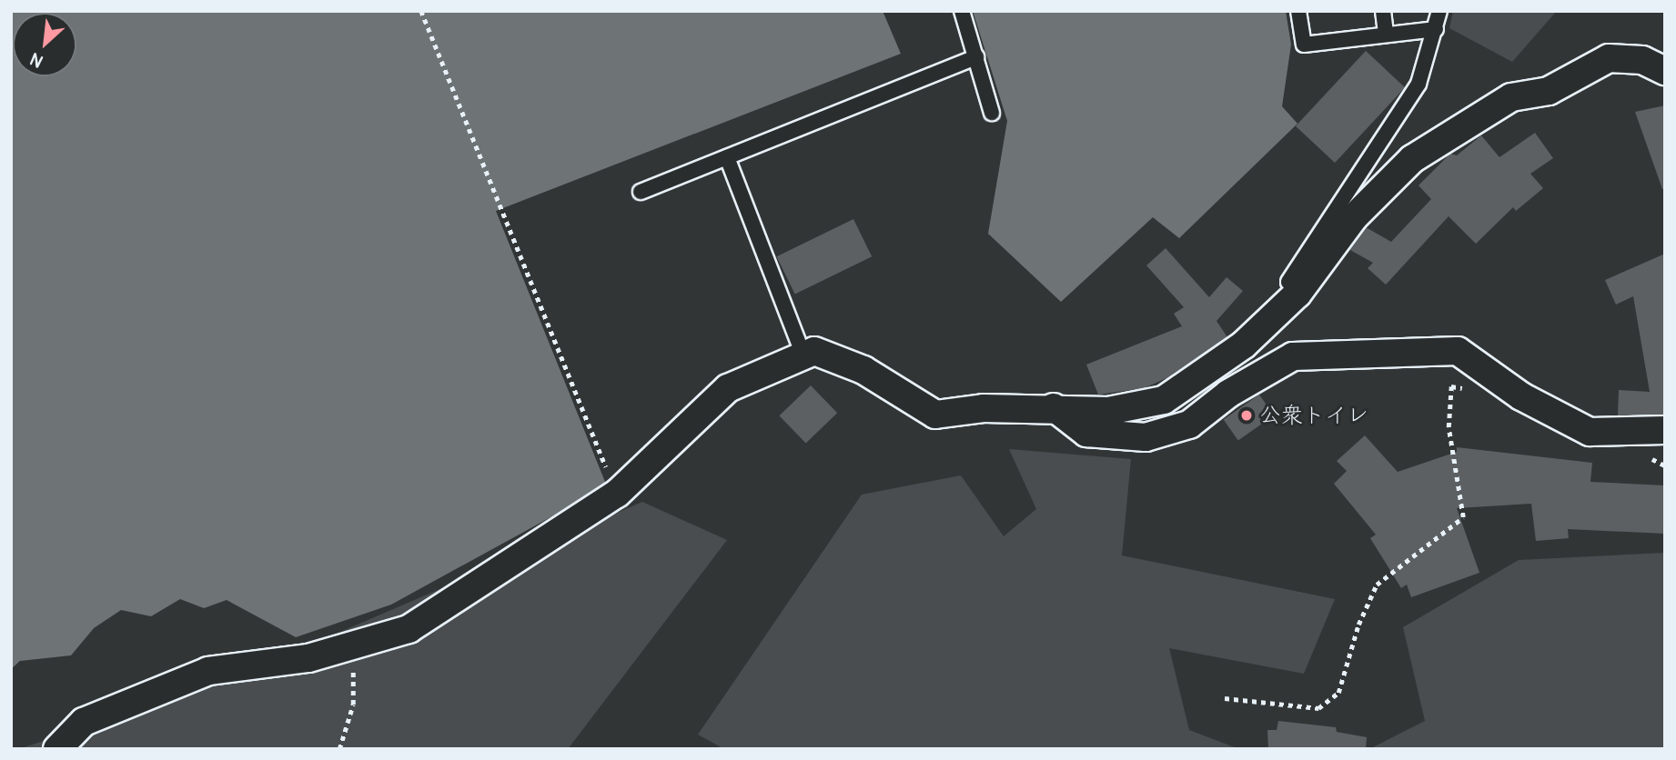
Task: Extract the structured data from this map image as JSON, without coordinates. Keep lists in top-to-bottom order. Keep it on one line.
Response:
{"places":["公衆トイレ"],"north":"bottom left"}
